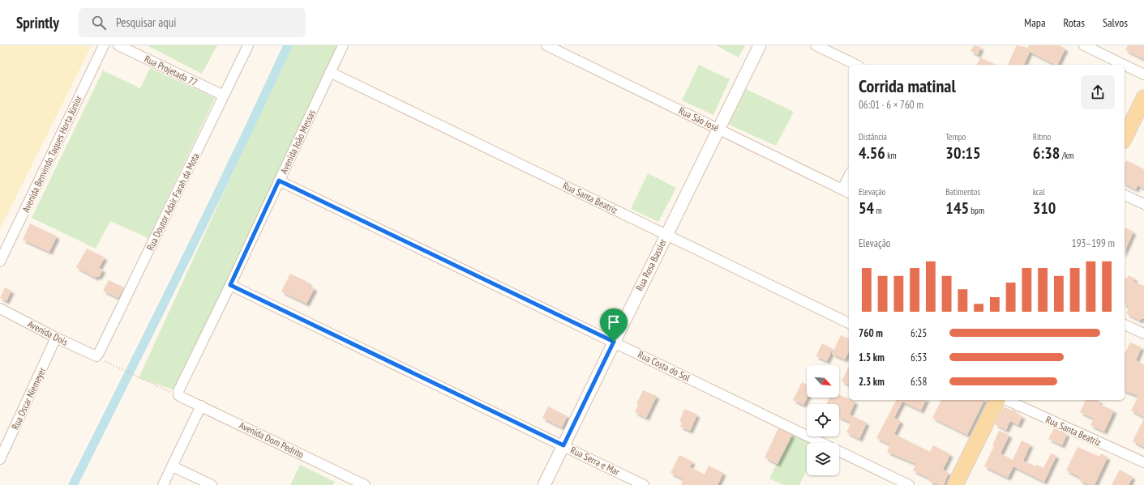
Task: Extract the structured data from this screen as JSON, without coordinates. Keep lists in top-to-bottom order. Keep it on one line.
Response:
{"streets":{"street":["Rua Projetada 77","Rua São José","Avenida João Messas","Avenida Benvindo Taques Horta Júnior","Rua Santa Beatriz","Rua Doutor Adair Farah da Mota","Rua Rosa Bassier","Avenida Dois","Rua Costa do Sol","Rua Oscar Niemeyer","Avenida Dom Pedrito","Rua Serra e Mar"]},"crossings":[["Rua Projetada 77","Rua Doutor Adair Farah da Mota"],["Rua São José","Rua Rosa Bassier"],["Avenida João Messas","Rua Santa Beatriz"],["Avenida João Messas","Rua Costa do Sol"],["Avenida João Messas","Avenida Dom Pedrito"],["Avenida João Messas","Rua Serra e Mar"],["Rua Santa Beatriz","Rua Rosa Bassier"],["Rua Doutor Adair Farah da Mota","Avenida Dois"],["Rua Rosa Bassier","Rua Costa do Sol"],["Rua Rosa Bassier","Rua Serra e Mar"],["Avenida Dois","Rua Oscar Niemeyer"]],"north":"bottom right","page":{"header":"Sprintly","search":"Pesquisar aqui","nav":["Mapa","Rotas","Salvos"],"heading":["Corrida matinal","06:01 · 6 × 760 m"],"stats":[["Distância","4.56 km"],["Tempo","30:15"],["Ritmo","6:38 /km"],["Elevação","54 m"],["Batimentos","145 bpm"],["kcal","310"]],"chart":["Elevação","193–199 m"],"list":[{"name":"760 m","note":"6:25"},{"name":"1.5 km","note":"6:53"},{"name":"2.3 km","note":"6:58"}]}}
